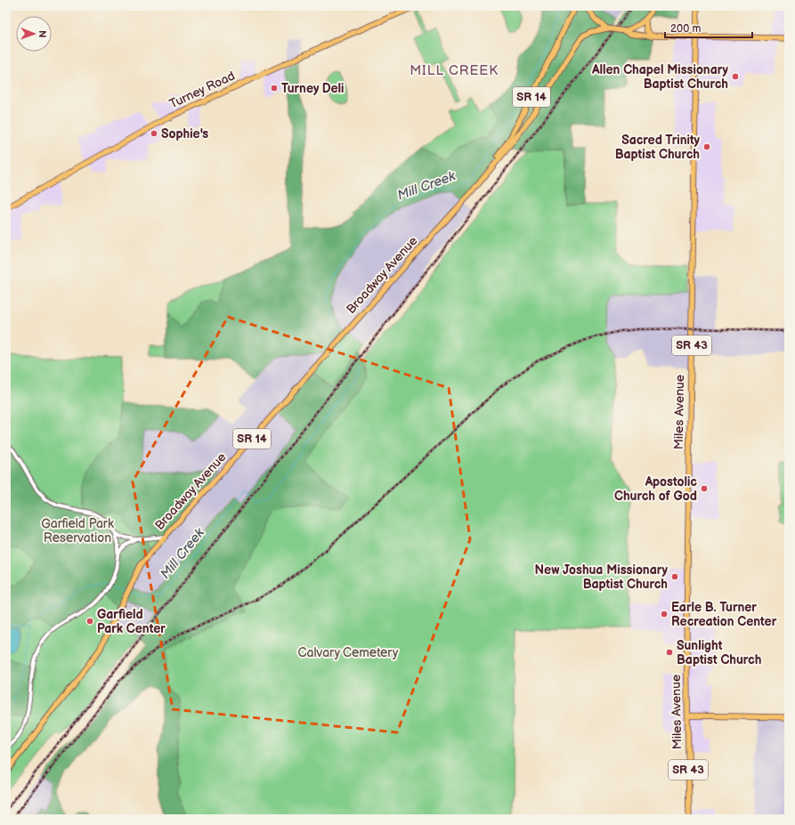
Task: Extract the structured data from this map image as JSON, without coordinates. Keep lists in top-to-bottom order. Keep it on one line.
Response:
{"streets":{"main road":["Turney Road","SR 14","Broadway Avenue","SR 43","Miles Avenue"]},"crossings":[["Broadway Avenue","Miles Avenue"]],"districts":["MILL CREEK"],"water":["Mill Creek"],"parks":["Garfield Park Reservation","Calvary Cemetery"],"places":["Allen Chapel Missionary Baptist Church","Turney Deli","Sophie's","Sacred Trinity Baptist Church","Apostolic Church of God","New Joshua Missionary Baptist Church","Earle B. Turner Recreation Center","Garfield Park Center","Sunlight Baptist Church"],"scale_bar":"200 m","north":"right"}
